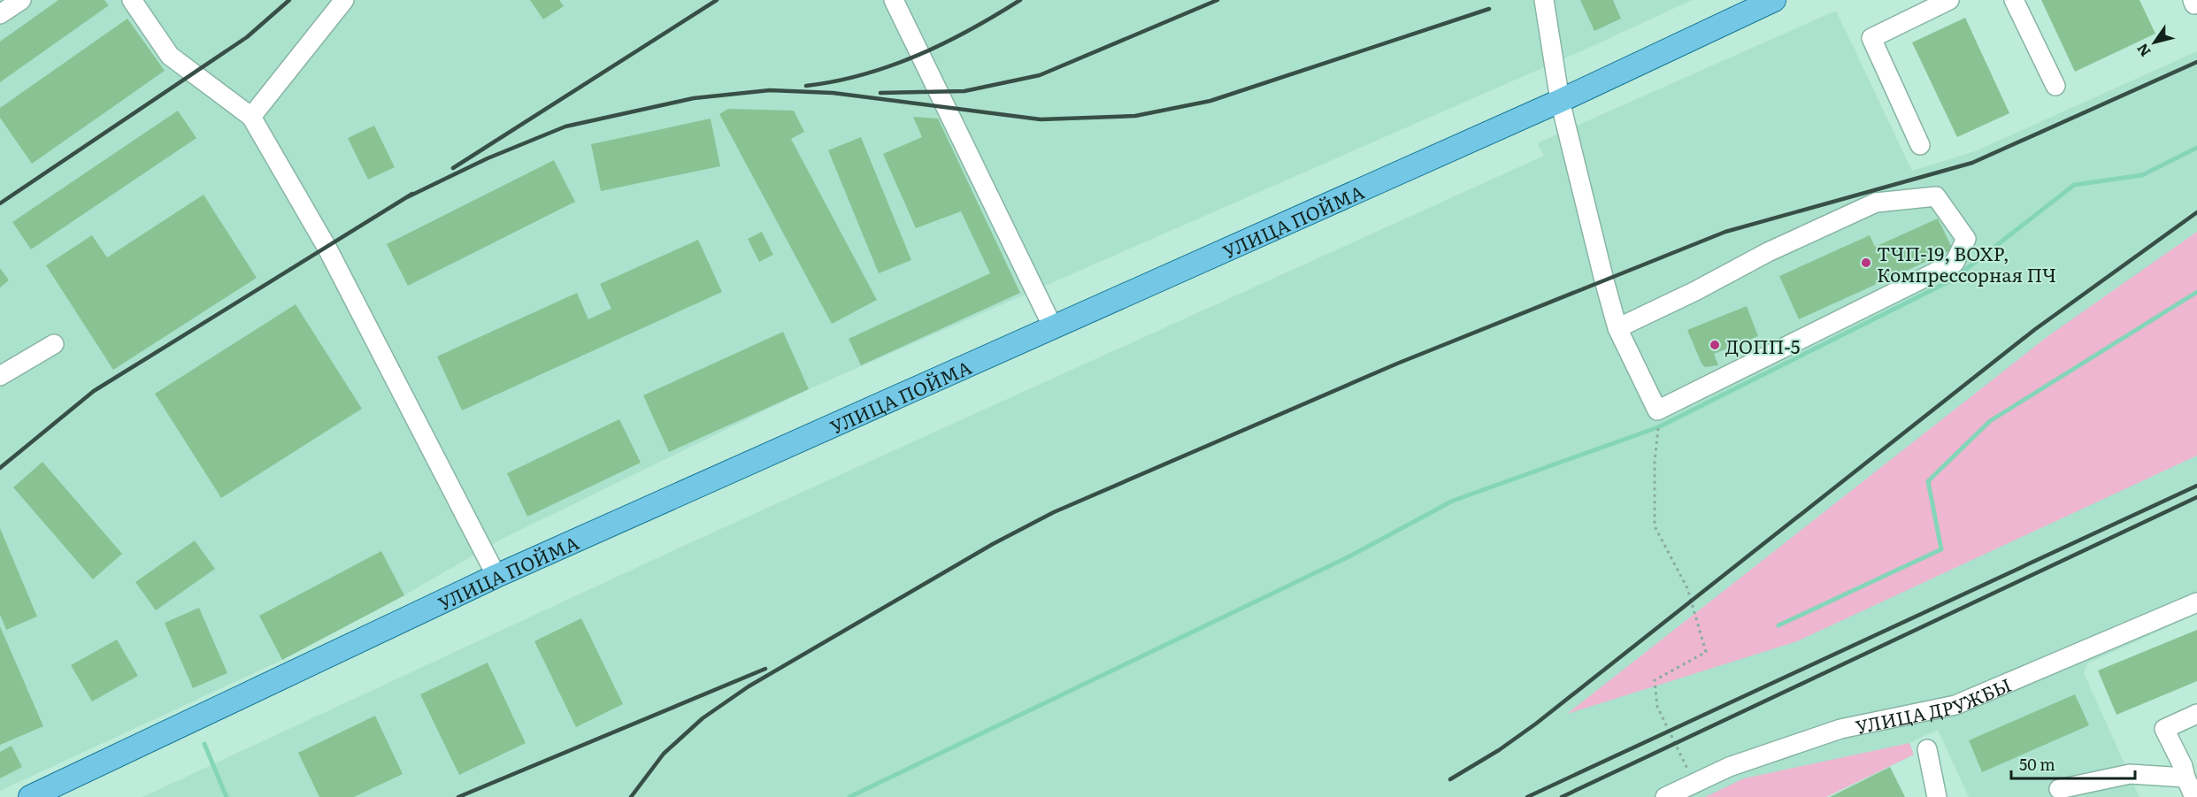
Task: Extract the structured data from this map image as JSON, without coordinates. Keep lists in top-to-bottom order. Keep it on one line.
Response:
{"streets":{"main road":["УЛИЦА ПОЙМА"],"street":["УЛИЦА ДРУЖБЫ"]},"places":["ТЧП-19, ВОХР, Компрессорная ПЧ","ДОПП-5"],"scale_bar":"50 m","north":"bottom left"}
